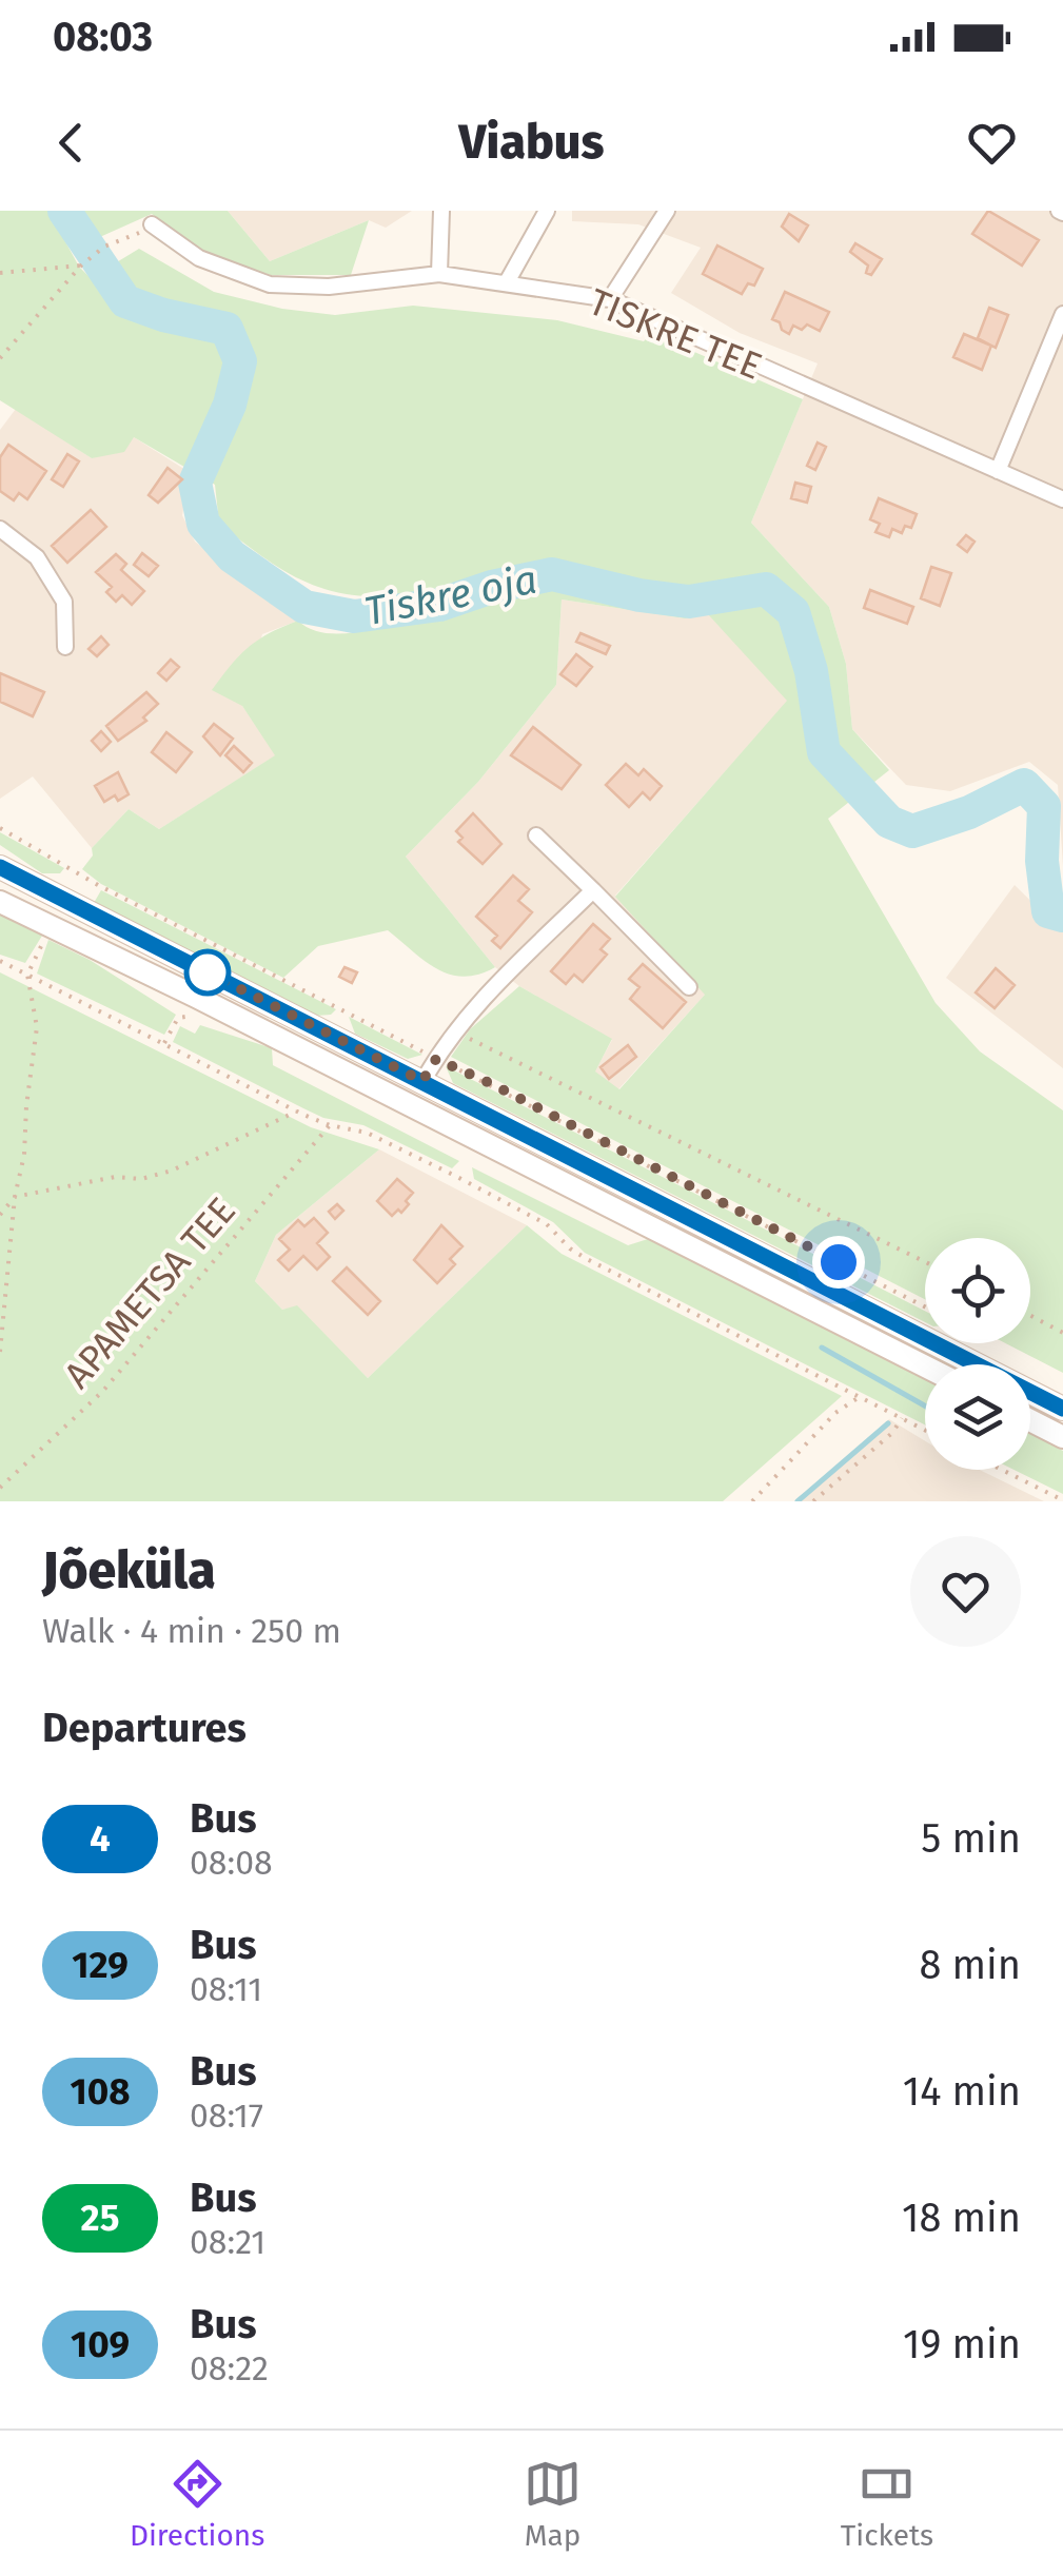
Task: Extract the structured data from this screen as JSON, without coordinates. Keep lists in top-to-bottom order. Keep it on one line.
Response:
{"streets":{"street":["TISKRE TEE"],"path":["APAMETSA TEE"]},"water":["Tiskre oja"],"lines":["bus line 4"],"page":{"status":"08:03","header":"Viabus","heading":[["Jõeküla","Walk · 4 min · 250 m"],"Departures"],"list":[{"mark":"4","name":"Bus","note":"08:08","value":"5 min"},{"mark":"129","name":"Bus","note":"08:11","value":"8 min"},{"mark":"108","name":"Bus","note":"08:17","value":"14 min"},{"mark":"25","name":"Bus","note":"08:21","value":"18 min"},{"mark":"109","name":"Bus","note":"08:22","value":"19 min"}],"tabs":["Directions","Map","Tickets"]}}
